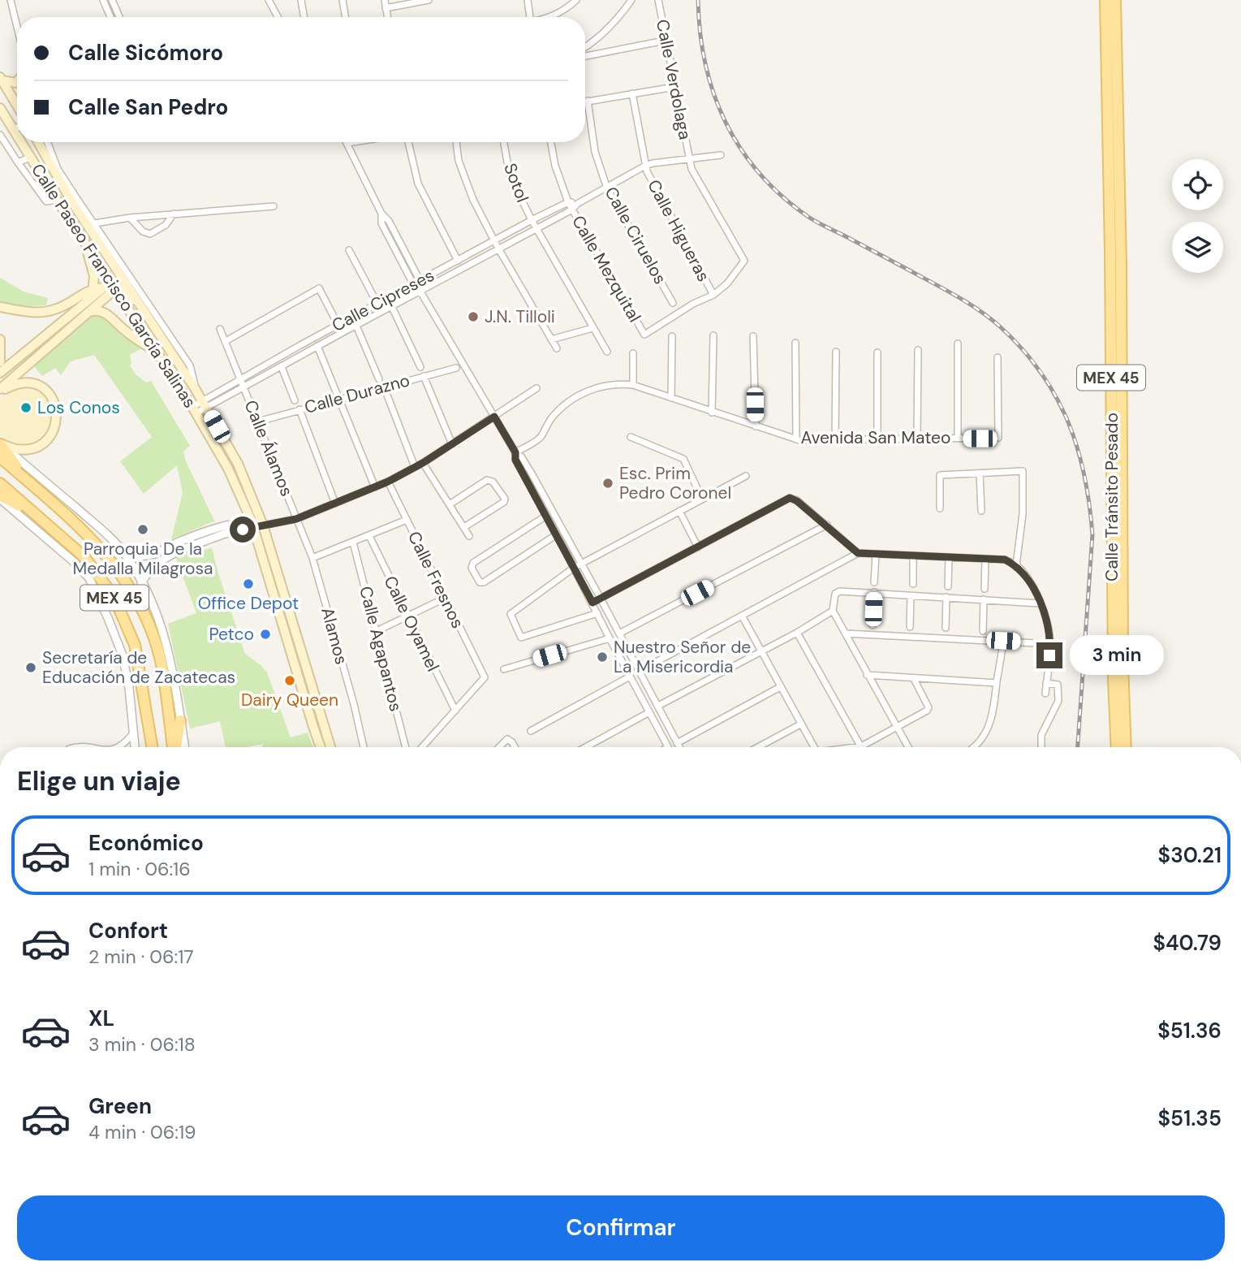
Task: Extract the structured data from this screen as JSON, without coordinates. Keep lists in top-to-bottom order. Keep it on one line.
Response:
{"streets":{"main road":["Calle Paseo Francisco García Salinas","MEX 45","Calle Tránsito Pesado"],"street":["Calle Verdolaga","Sotol","Calle Higueras","Calle Ciruelos","Calle Mezquital","Calle Cipreses","Calle Durazno","Avenida San Mateo","Calle Álamos","Calle Fresnos","Calle Oyamel","Alamos","Calle Agapantos"]},"crossings":[["Calle Verdolaga","Calle Higueras"],["Calle Verdolaga","Calle Mezquital"],["Calle Verdolaga","Calle Cipreses"],["Sotol","Calle Cipreses"],["Calle Higueras","Calle Mezquital"],["Calle Higueras","Calle Cipreses"],["Calle Ciruelos","Calle Cipreses"],["Calle Mezquital","Calle Cipreses"],["Calle Paseo Francisco García Salinas","Calle Cipreses"],["Calle Cipreses","Calle Álamos"],["Calle Durazno","Calle Álamos"],["Calle Álamos","Alamos"],["Calle Fresnos","Calle Oyamel"]],"places":["J.N. Tilloli","Los Conos","Esc. Prim Pedro Coronel","Parroquia De la Medalla Milagrosa","Office Depot","Petco","Nuestro Señor de La Misericordia","Secretaría de Educación de Zacatecas","Dairy Queen"],"page":{"banner":["Calle Sicómoro","Calle San Pedro"],"bubble":"3 min","heading":"Elige un viaje","list":[{"name":"Económico","note":"1 min · 06:16","value":"$30.21"},{"name":"Confort","note":"2 min · 06:17","value":"$40.79"},{"name":"XL","note":"3 min · 06:18","value":"$51.36"},{"name":"Green","note":"4 min · 06:19","value":"$51.35"}],"buttons":"Confirmar"}}
